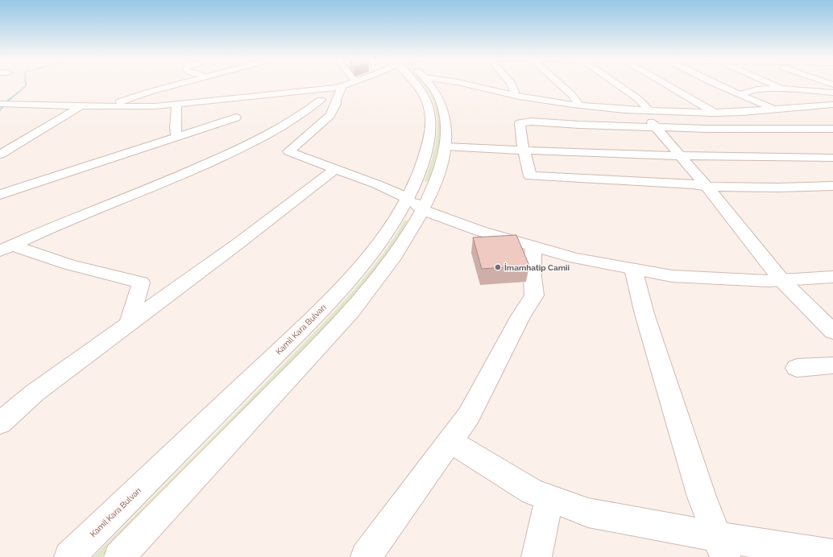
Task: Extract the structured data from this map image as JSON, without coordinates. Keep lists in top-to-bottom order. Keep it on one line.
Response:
{"streets":{"street":["Kamil Kara Bulvarı"]},"places":["İmamhatip Camii"]}
